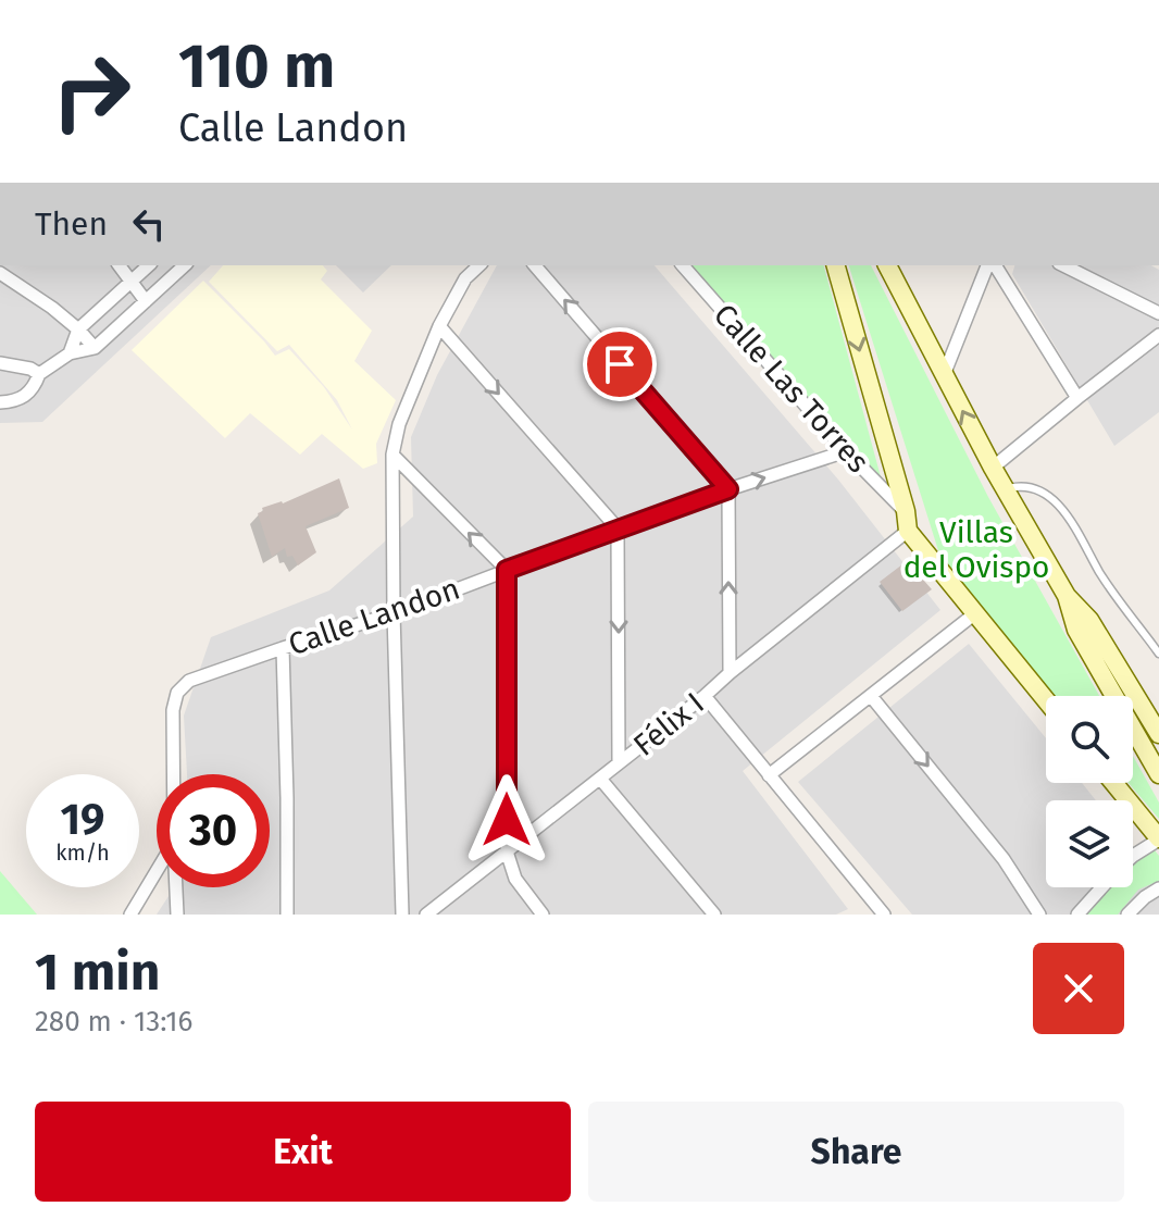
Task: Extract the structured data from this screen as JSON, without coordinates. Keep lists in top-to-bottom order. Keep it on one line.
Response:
{"streets":{"street":["Calle Las Torres","Calle Landon","Félix I"]},"crossings":[["Calle Las Torres","Calle Landon"],["Calle Las Torres","Félix I"]],"parks":["Villas del Ovispo"],"page":{"turn":["110 m","Calle Landon"],"then":"Then","speed":"19 km/h","limit":"30","heading":["1 min","280 m · 13:16"],"buttons":["Exit","Share"]}}
